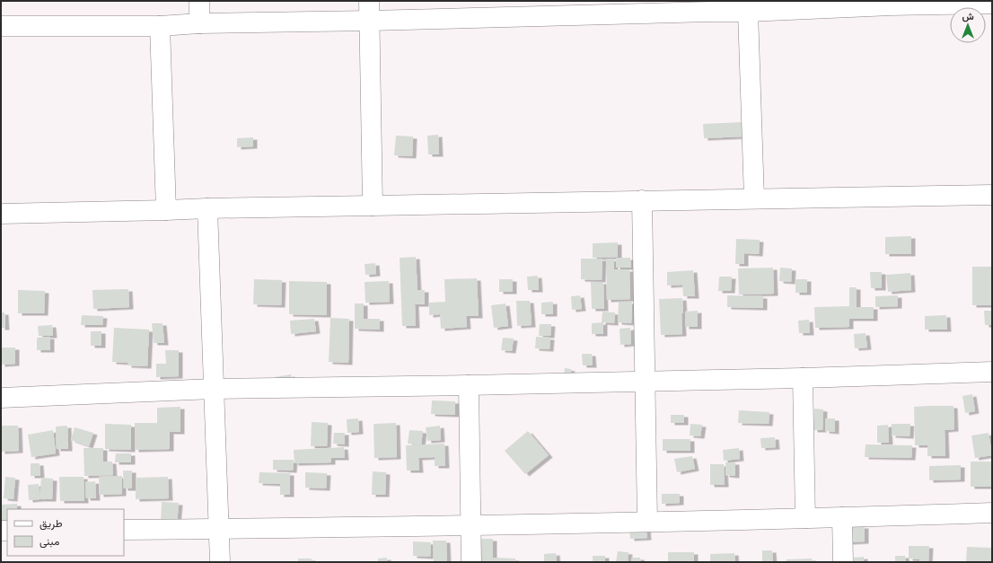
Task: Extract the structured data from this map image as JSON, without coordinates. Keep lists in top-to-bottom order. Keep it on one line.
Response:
{"legend":["طريق","مبنى"],"north":"top"}
